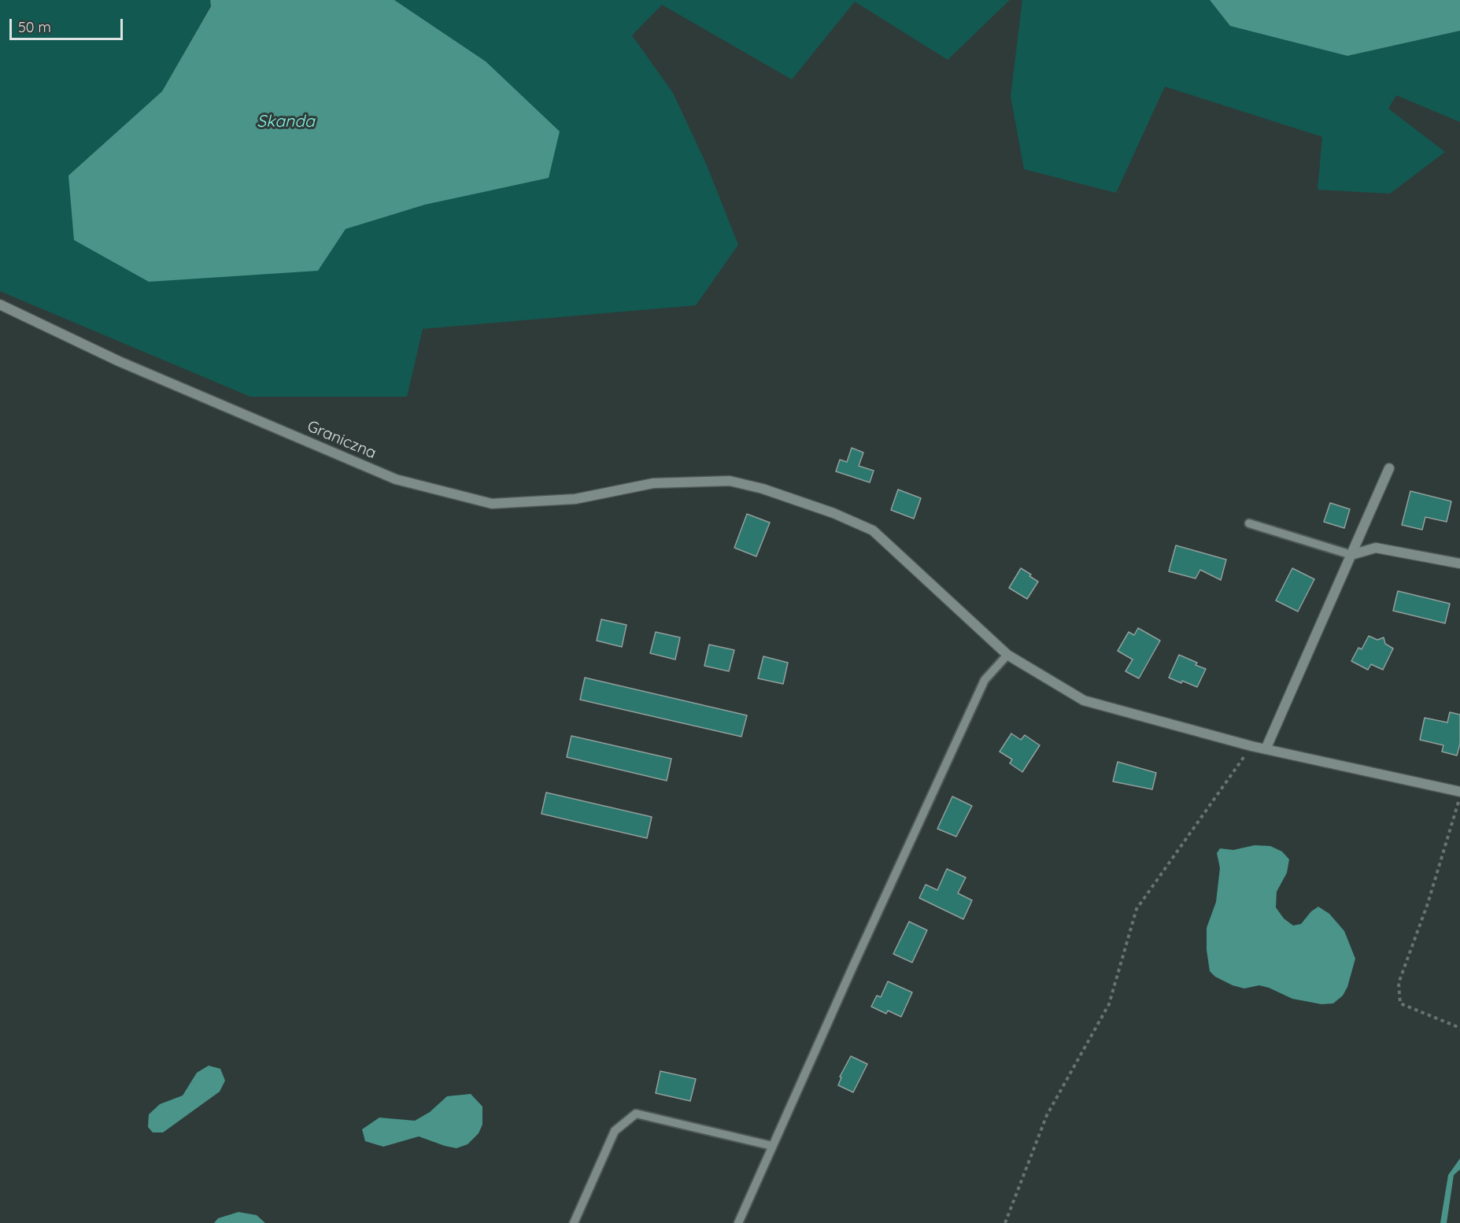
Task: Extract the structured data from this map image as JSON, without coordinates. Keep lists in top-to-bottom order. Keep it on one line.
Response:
{"streets":{"street":["Graniczna"]},"water":["Skanda"],"scale_bar":"50 m"}
